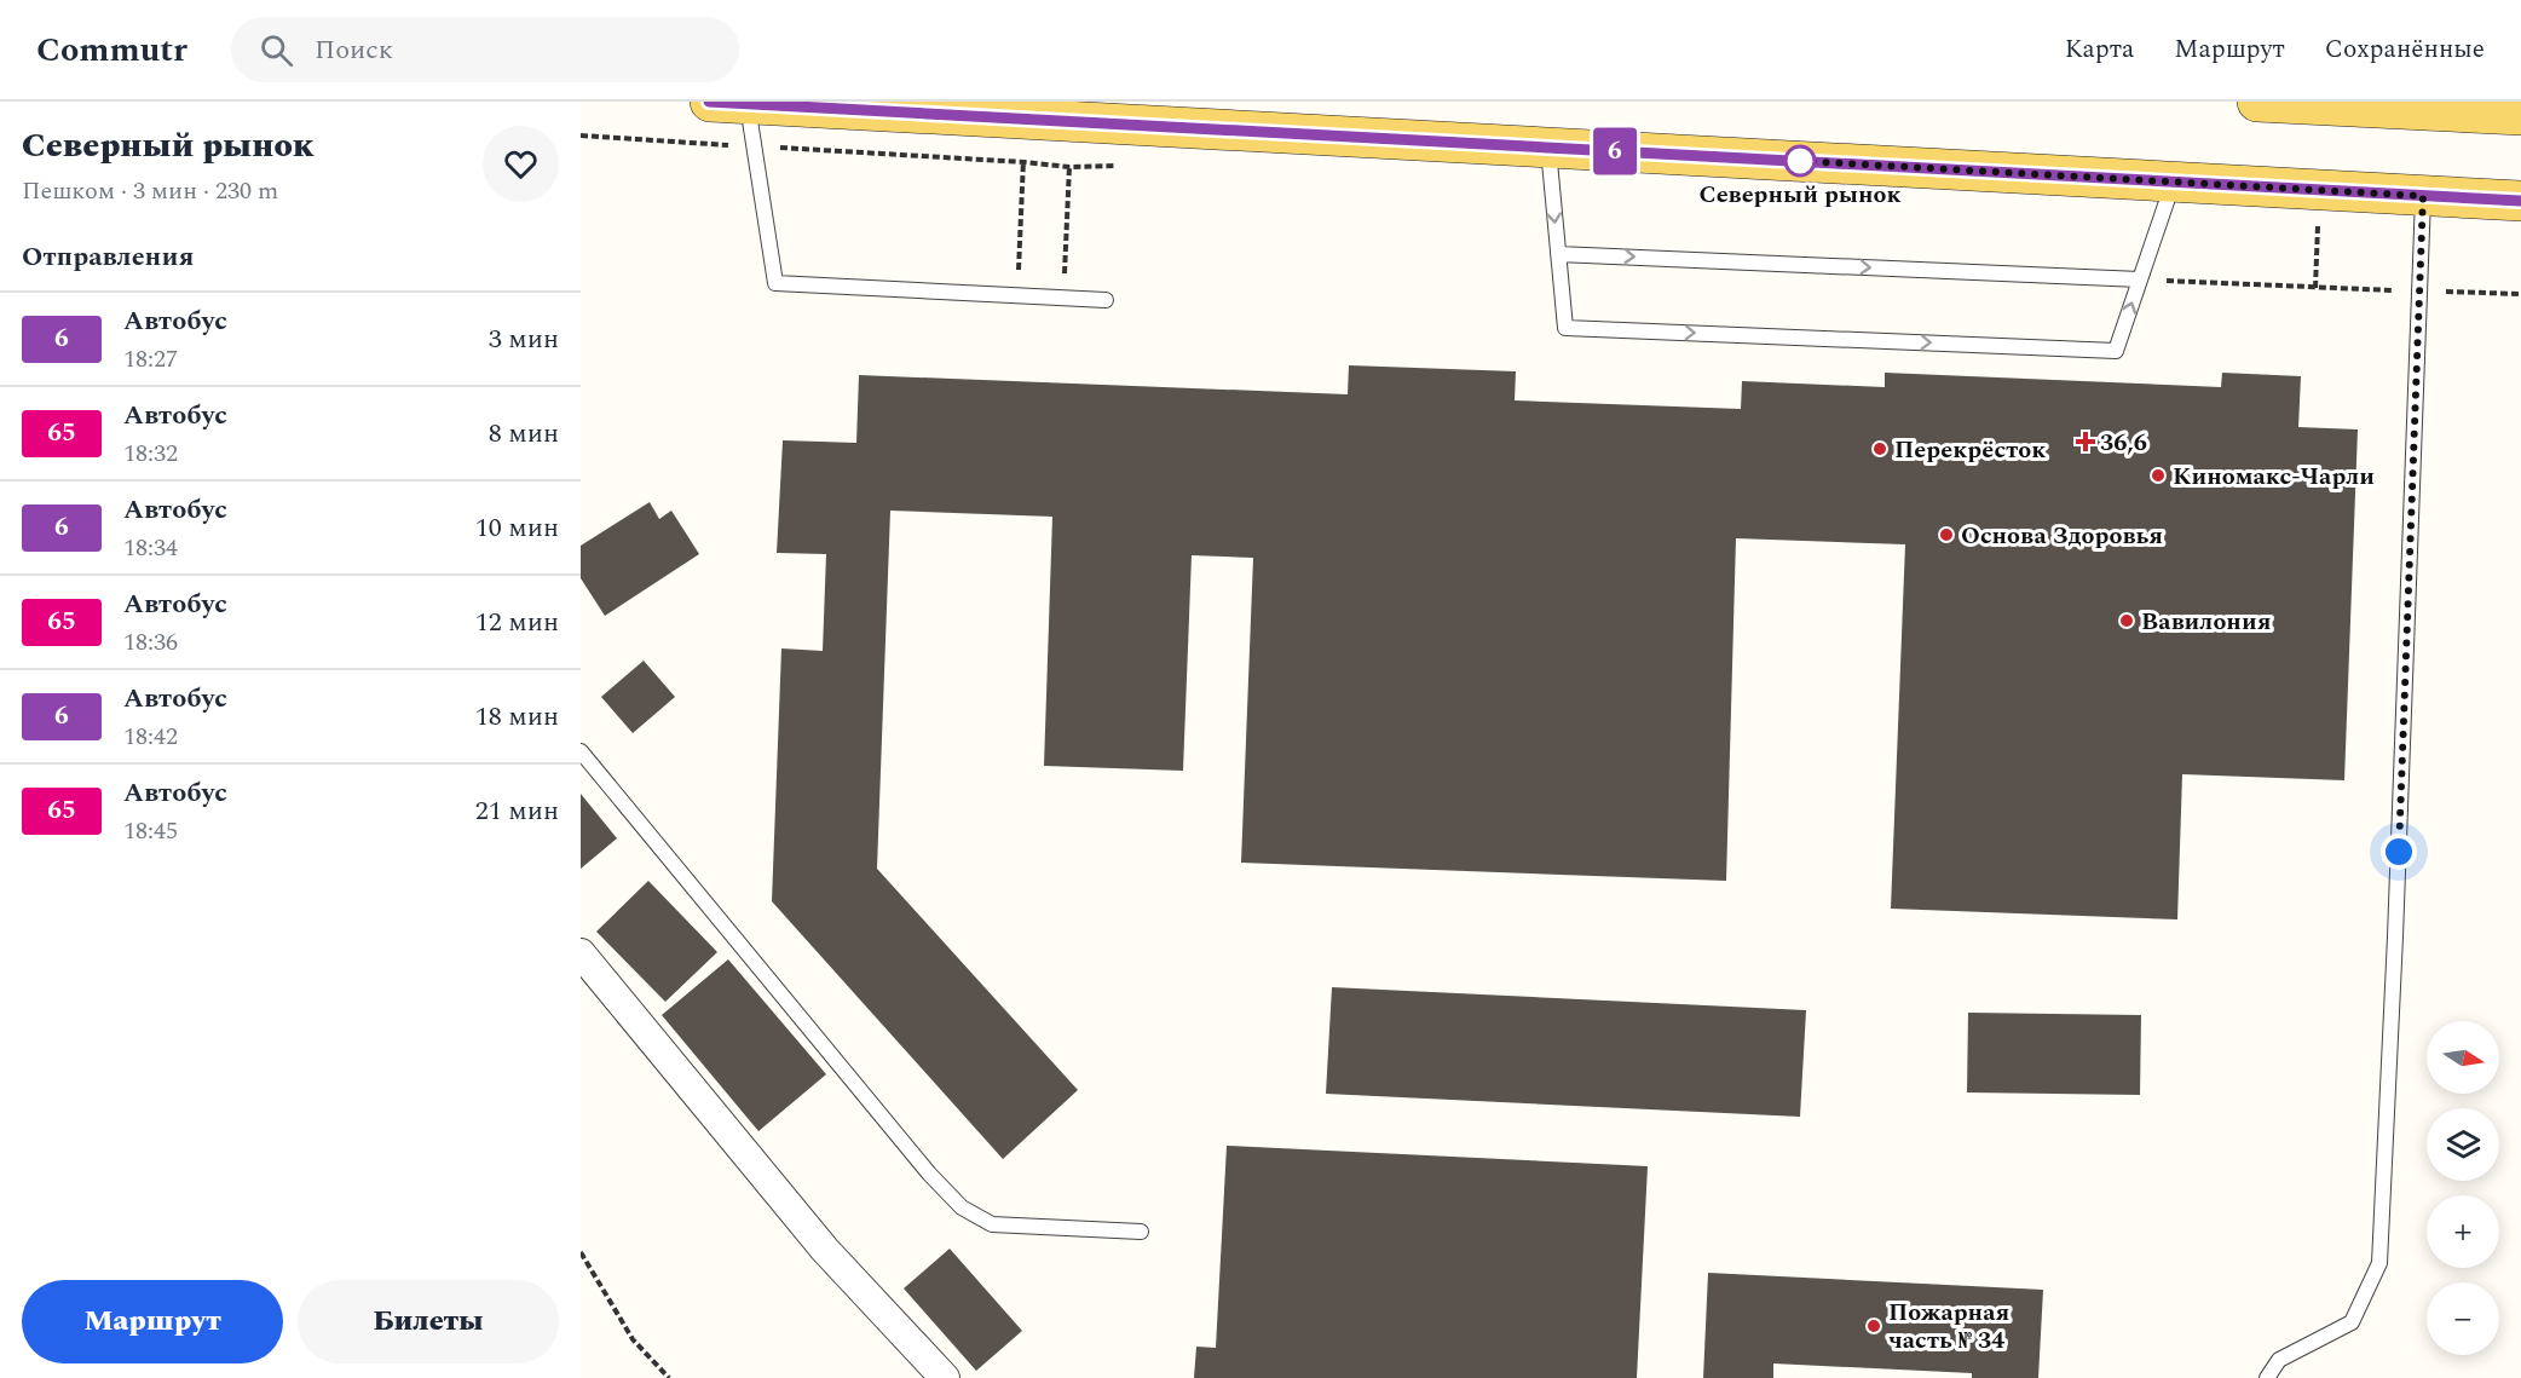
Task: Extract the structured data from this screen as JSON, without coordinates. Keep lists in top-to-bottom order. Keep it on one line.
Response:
{"places":{"other":["Северный рынок","Перекрёсток","Киномакс-Чарли","Основа Здоровья","Вавилония","Пожарная часть № 34"],"health":["36,6"]},"lines":["bus line 6"],"north":"right","page":{"header":"Commutr","search":"Поиск","nav":["Карта","Маршрут","Сохранённые"],"heading":[["Северный рынок","Пешком · 3 мин · 230 m"],"Отправления"],"on_map":"6","list":[{"mark":"6","name":"Автобус","note":"18:27","value":"3 мин"},{"mark":"65","name":"Автобус","note":"18:32","value":"8 мин"},{"mark":"6","name":"Автобус","note":"18:34","value":"10 мин"},{"mark":"65","name":"Автобус","note":"18:36","value":"12 мин"},{"mark":"6","name":"Автобус","note":"18:42","value":"18 мин"},{"mark":"65","name":"Автобус","note":"18:45","value":"21 мин"}],"map_buttons":["+","−"],"buttons":["Маршрут","Билеты"]}}
